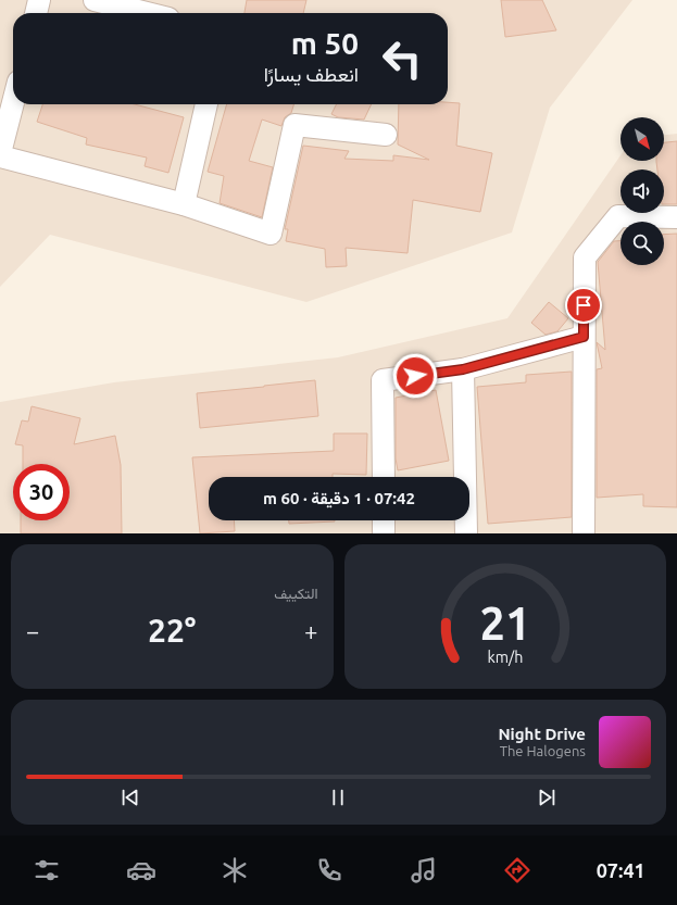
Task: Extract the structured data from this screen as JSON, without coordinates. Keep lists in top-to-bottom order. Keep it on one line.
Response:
{"north":"bottom right","page":{"turn":["50 m","انعطف يسارًا"],"limit":"30","trip":"07:42 · 1 دقيقة · 60 m","tile":"التكييف","heat":["−","22°","+"],"song":["Night Drive","The Halogens"],"tabs":"07:41","gauge":["21","km/h"]}}
